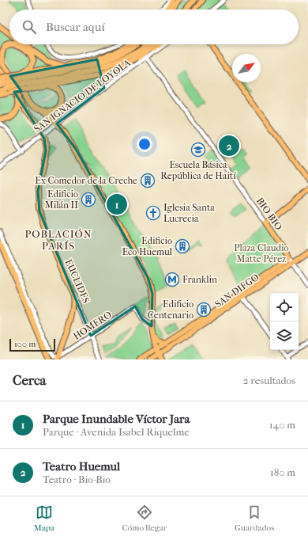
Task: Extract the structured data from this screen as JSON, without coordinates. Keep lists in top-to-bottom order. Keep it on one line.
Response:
{"streets":{"main road":["BIO-BIO","EUCLIDES","SAN DIEGO"],"street":["SAN IGNACIO DE LOYOLA","HOMERO"]},"crossings":[["SAN IGNACIO DE LOYOLA","BIO-BIO"],["SAN IGNACIO DE LOYOLA","EUCLIDES"],["BIO-BIO","SAN DIEGO"],["EUCLIDES","HOMERO"]],"districts":["POBLACIÓN PARÍS"],"parks":["Plaza Claudio Matte Pérez"],"places":{"school or university":["Escuela Básica República de Haití"],"building":["Ex Comedor de la Creche","Edificio Milán II","Edificio Eco Huemul","Edificio Centenario"],"church":["Iglesia Santa Lucrecia"],"metro station":["Franklin"]},"scale_bar":"100 m","north":"top right","page":{"search":"Buscar aquí","pins":["2","1"],"scale":"100 m","heading":["Cerca","2 resultados"],"list":[{"mark":"1","name":"Parque Inundable Víctor Jara","note":"Parque · Avenida Isabel Riquelme","value":"140 m"},{"mark":"2","name":"Teatro Huemul","note":"Teatro · Bio-Bio","value":"180 m"}],"nav":["Mapa","Cómo llegar","Guardados"]}}
